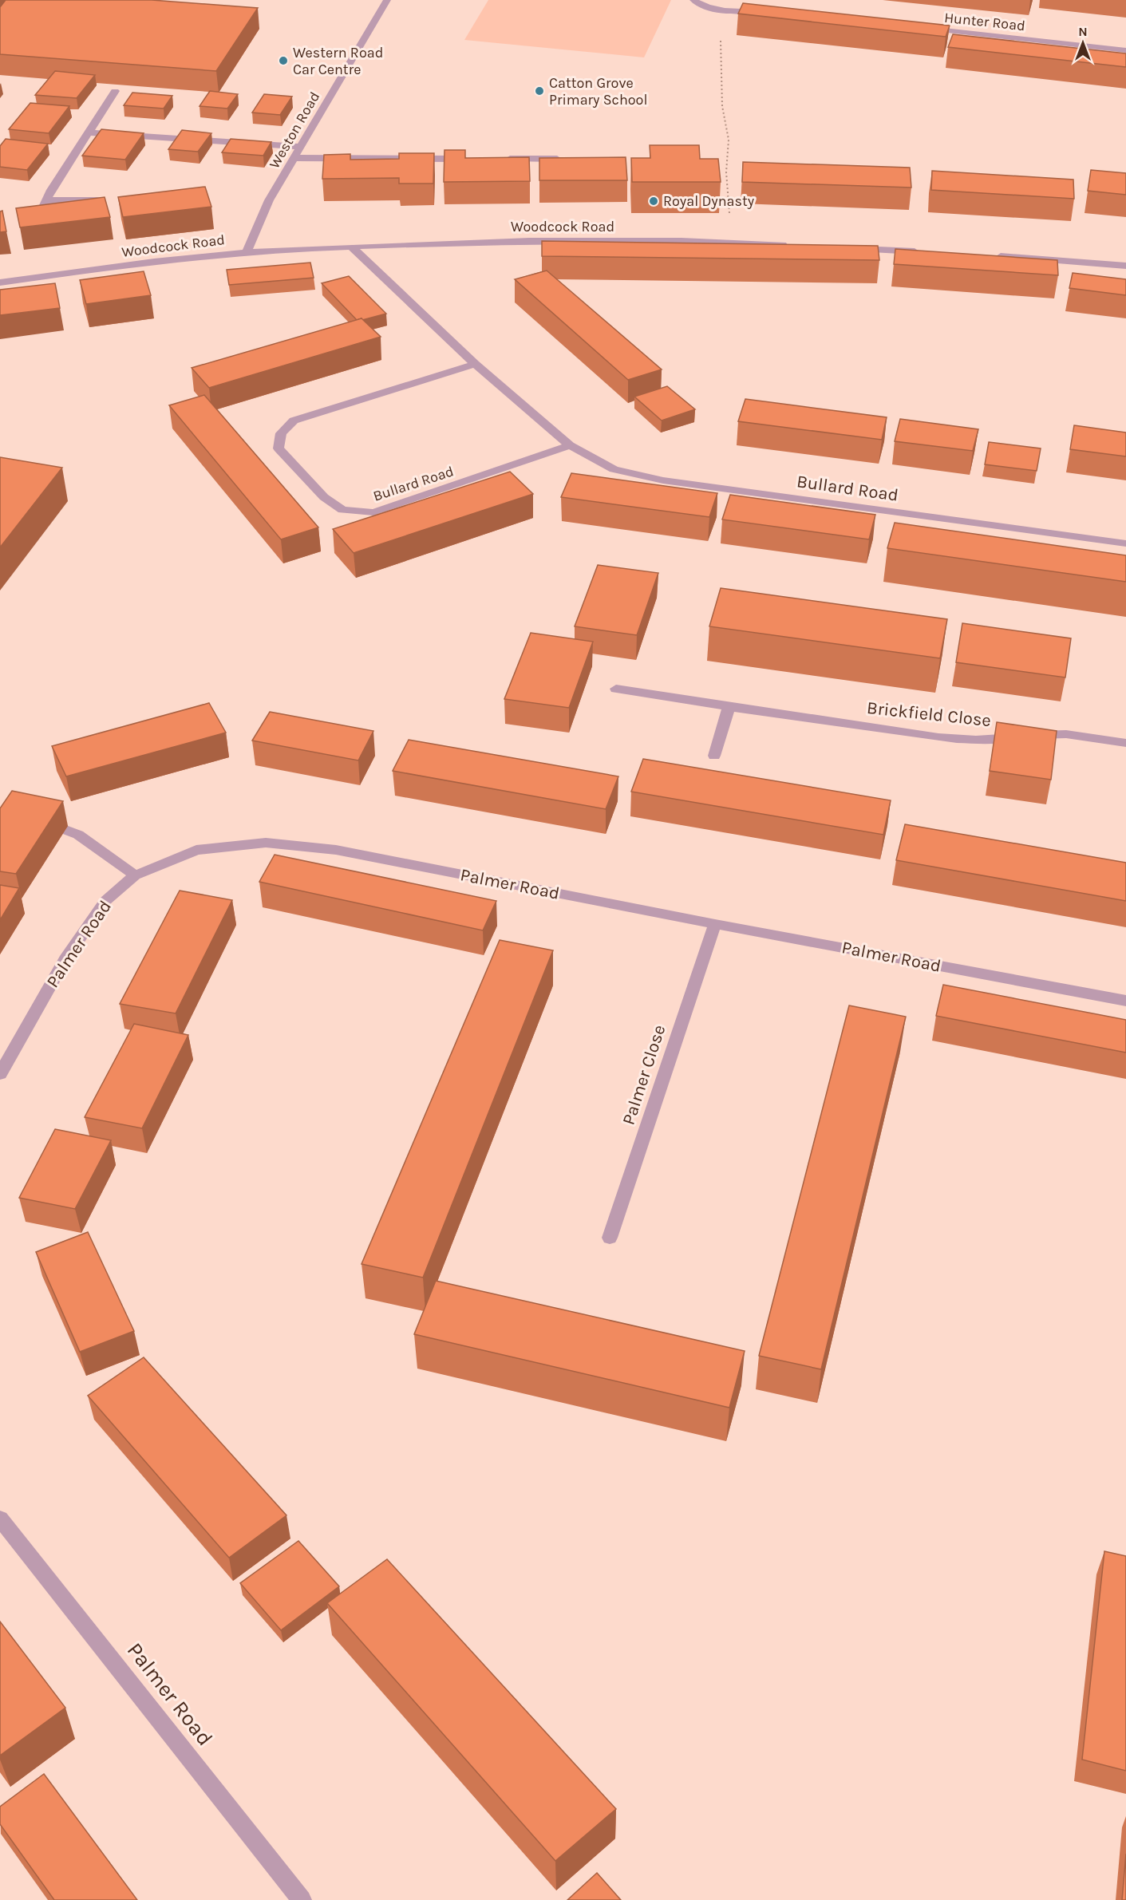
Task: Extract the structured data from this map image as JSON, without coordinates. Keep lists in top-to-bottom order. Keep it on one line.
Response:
{"streets":{"street":["Hunter Road","Weston Road","Woodcock Road","Bullard Road","Brickfield Close","Palmer Road","Palmer Close"]},"crossings":[["Weston Road","Woodcock Road"],["Woodcock Road","Bullard Road"],["Palmer Road","Palmer Close"]],"places":["Western Road Car Centre","Catton Grove Primary School","Royal Dynasty"],"north":"top"}
